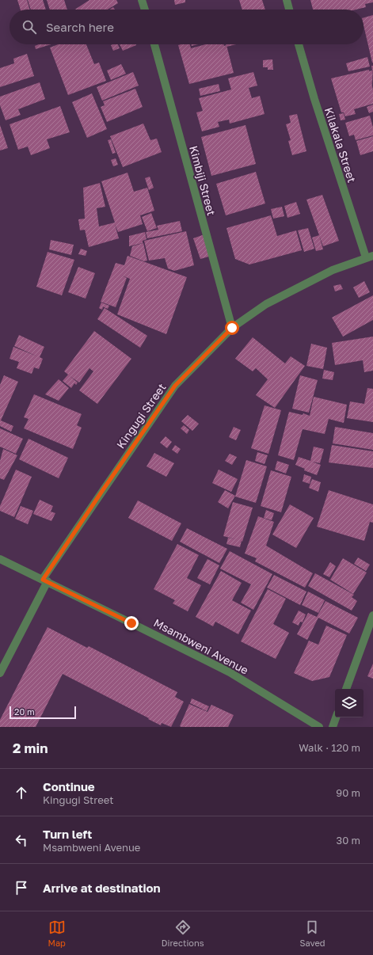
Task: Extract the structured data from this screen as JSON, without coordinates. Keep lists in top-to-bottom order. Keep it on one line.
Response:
{"streets":{"street":["Kilakala Street","Kimbiji Street","Kingugi Street","Msambweni Avenue"]},"crossings":[["Kilakala Street","Kingugi Street"],["Kimbiji Street","Kingugi Street"],["Kingugi Street","Msambweni Avenue"]],"scale_bar":"20 m","page":{"search":"Search here","scale":"20 m","heading":["2 min","Walk · 120 m"],"list":[["Continue","Kingugi Street","90 m"],["Turn left","Msambweni Avenue","30 m"],"Arrive at destination"],"nav":["Map","Directions","Saved"]}}
